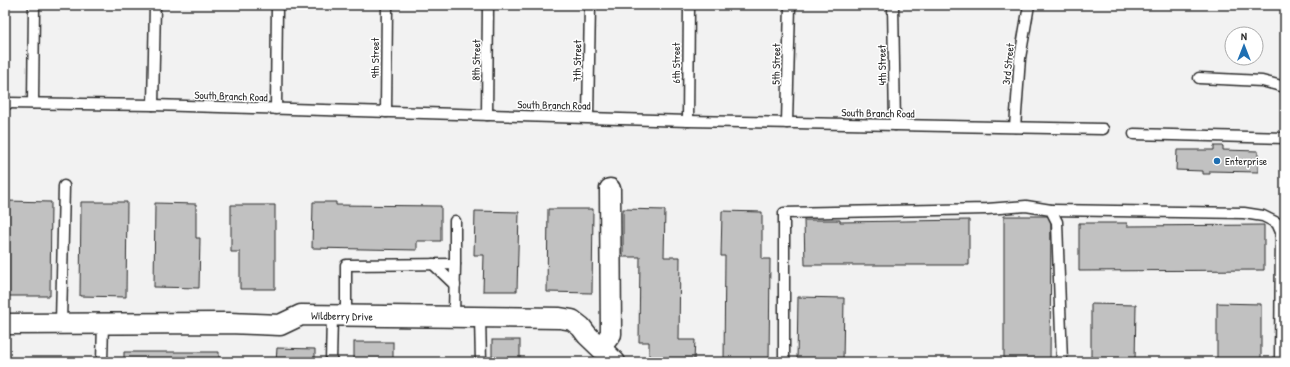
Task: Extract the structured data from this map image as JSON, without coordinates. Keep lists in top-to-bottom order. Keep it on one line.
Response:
{"streets":{"street":["Wildberry Drive"],"lane":["9th Street","8th Street","7th Street","6th Street","5th Street","3rd Street","4th Street","South Branch Road"]},"crossings":[["9th Street","South Branch Road"],["8th Street","South Branch Road"],["7th Street","South Branch Road"],["6th Street","South Branch Road"],["5th Street","South Branch Road"],["3rd Street","South Branch Road"],["4th Street","South Branch Road"]],"places":["Enterprise"],"north":"top"}
